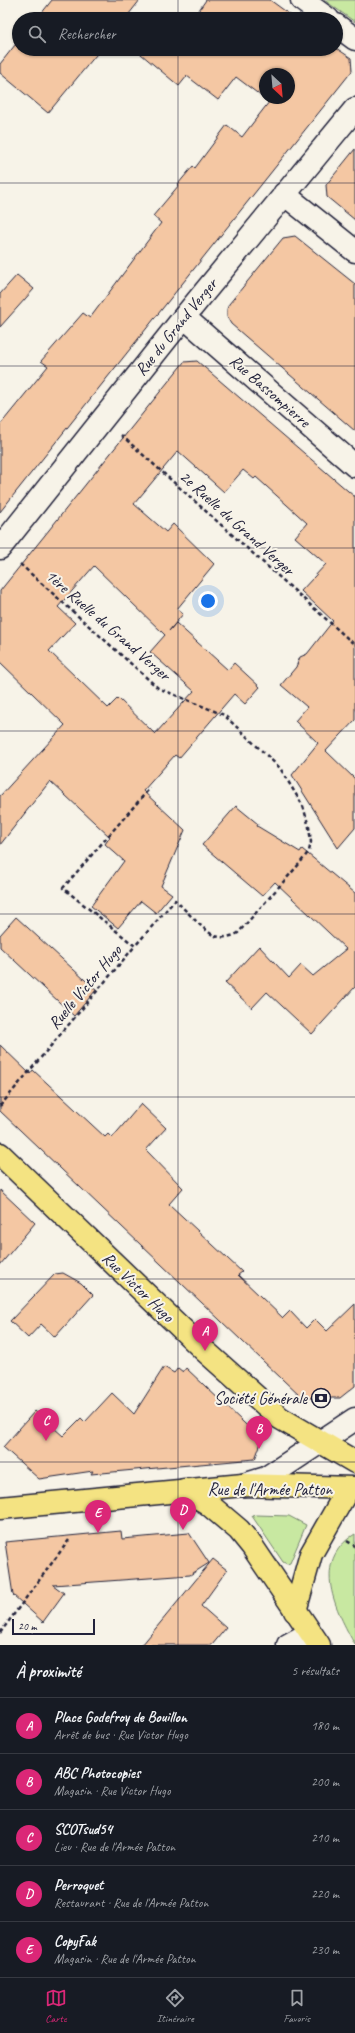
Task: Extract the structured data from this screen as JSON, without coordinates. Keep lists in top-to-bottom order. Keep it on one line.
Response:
{"streets":{"main road":["Rue Victor Hugo","Rue de l'Armée Patton"],"street":["Rue du Grand Verger","Rue Bassompierre"],"path":["2e Ruelle du Grand Verger","1ère Ruelle du Grand Verger","Ruelle Victor Hugo"]},"crossings":[["Rue du Grand Verger","Rue Bassompierre"],["Rue du Grand Verger","2e Ruelle du Grand Verger"],["Rue du Grand Verger","1ère Ruelle du Grand Verger"],["1ère Ruelle du Grand Verger","Ruelle Victor Hugo"]],"places":{"bank":["Société Générale"]},"scale_bar":"20 m","north":"bottom right","page":{"search":"Rechercher","pins":["A","C","B","D","E"],"scale":"20 m","heading":["À proximité","5 résultats"],"list":[{"mark":"A","name":"Place Godefroy de Bouillon","note":"Arrêt de bus · Rue Victor Hugo","value":"180 m"},{"mark":"B","name":"ABC Photocopies","note":"Magasin · Rue Victor Hugo","value":"200 m"},{"mark":"C","name":"SCOTsud54","note":"Lieu · Rue de l'Armée Patton","value":"210 m"},{"mark":"D","name":"Perroquet","note":"Restaurant · Rue de l'Armée Patton","value":"220 m"},{"mark":"E","name":"CopyFak","note":"Magasin · Rue de l'Armée Patton","value":"230 m"}],"nav":["Carte","Itinéraire","Favoris"]}}
